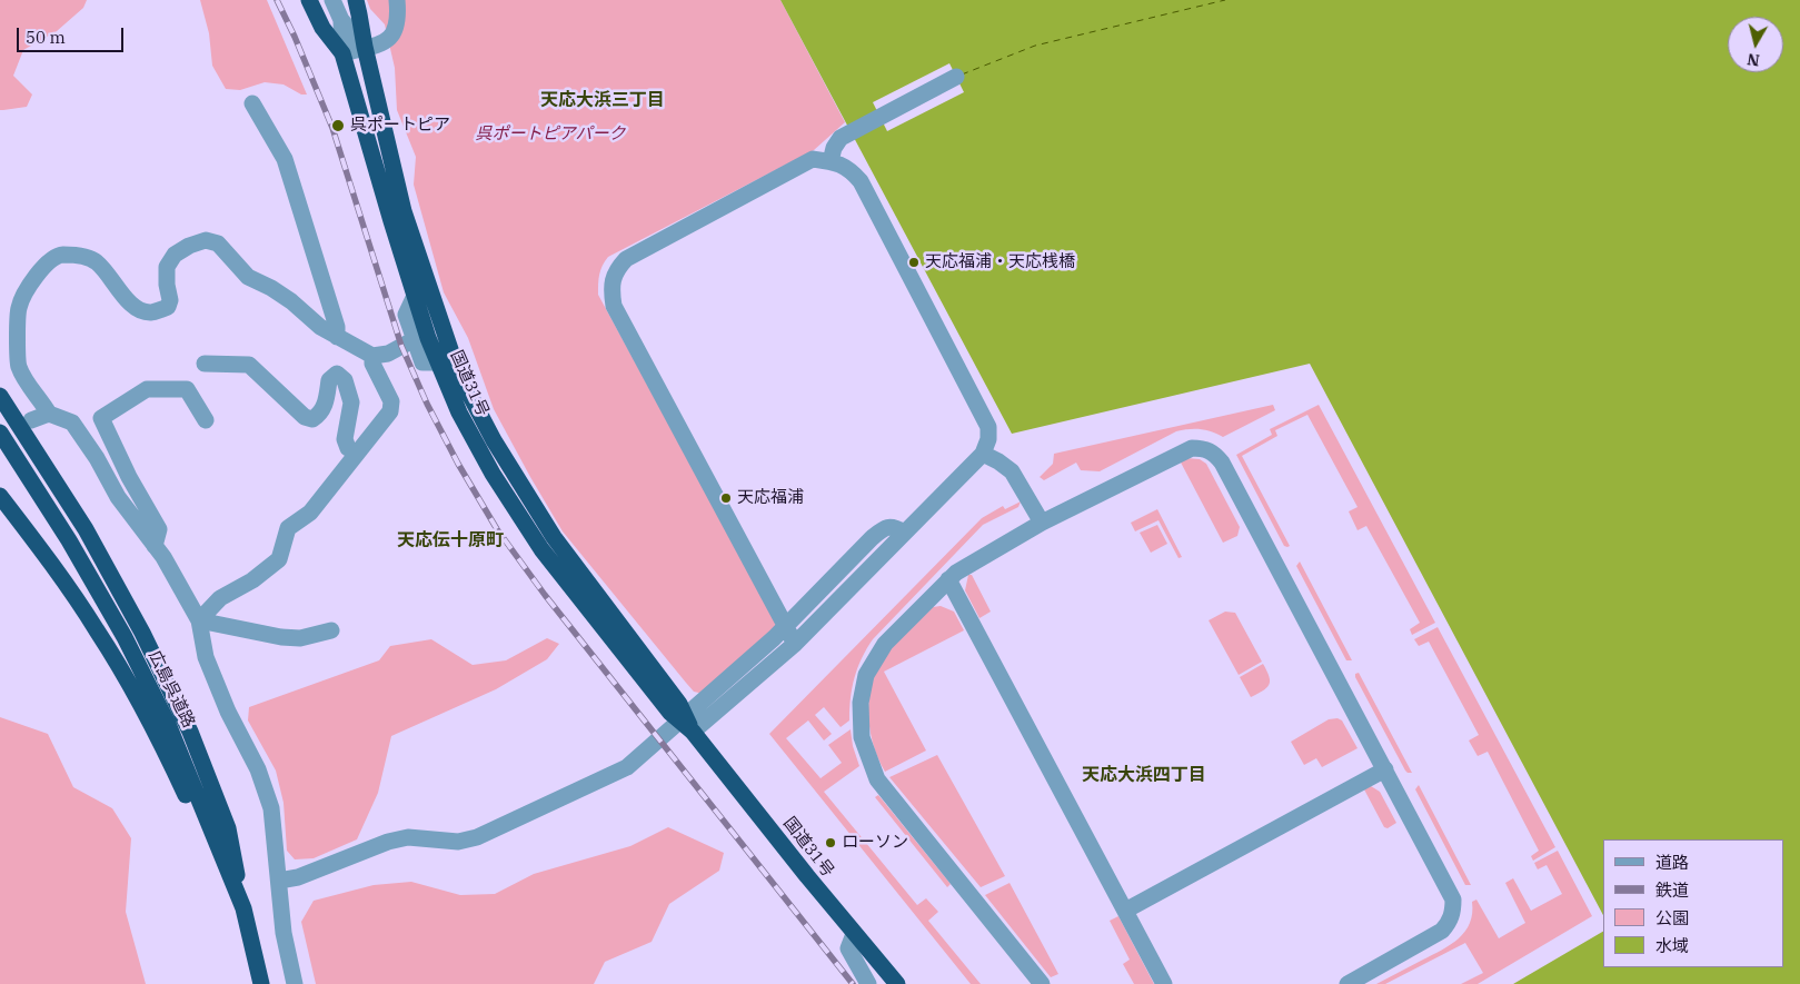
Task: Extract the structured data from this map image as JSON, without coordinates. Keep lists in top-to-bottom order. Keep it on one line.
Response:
{"streets":{"highway":["国道31号","広島呉道路"]},"districts":["天応大浜三丁目","天応伝十原町","天応大浜四丁目"],"parks":["呉ポートピアパーク"],"places":["呉ポートピア","天応福浦・天応桟橋","天応福浦","ローソン"],"legend":["道路","鉄道","公園","水域"],"scale_bar":"50 m","north":"bottom"}
